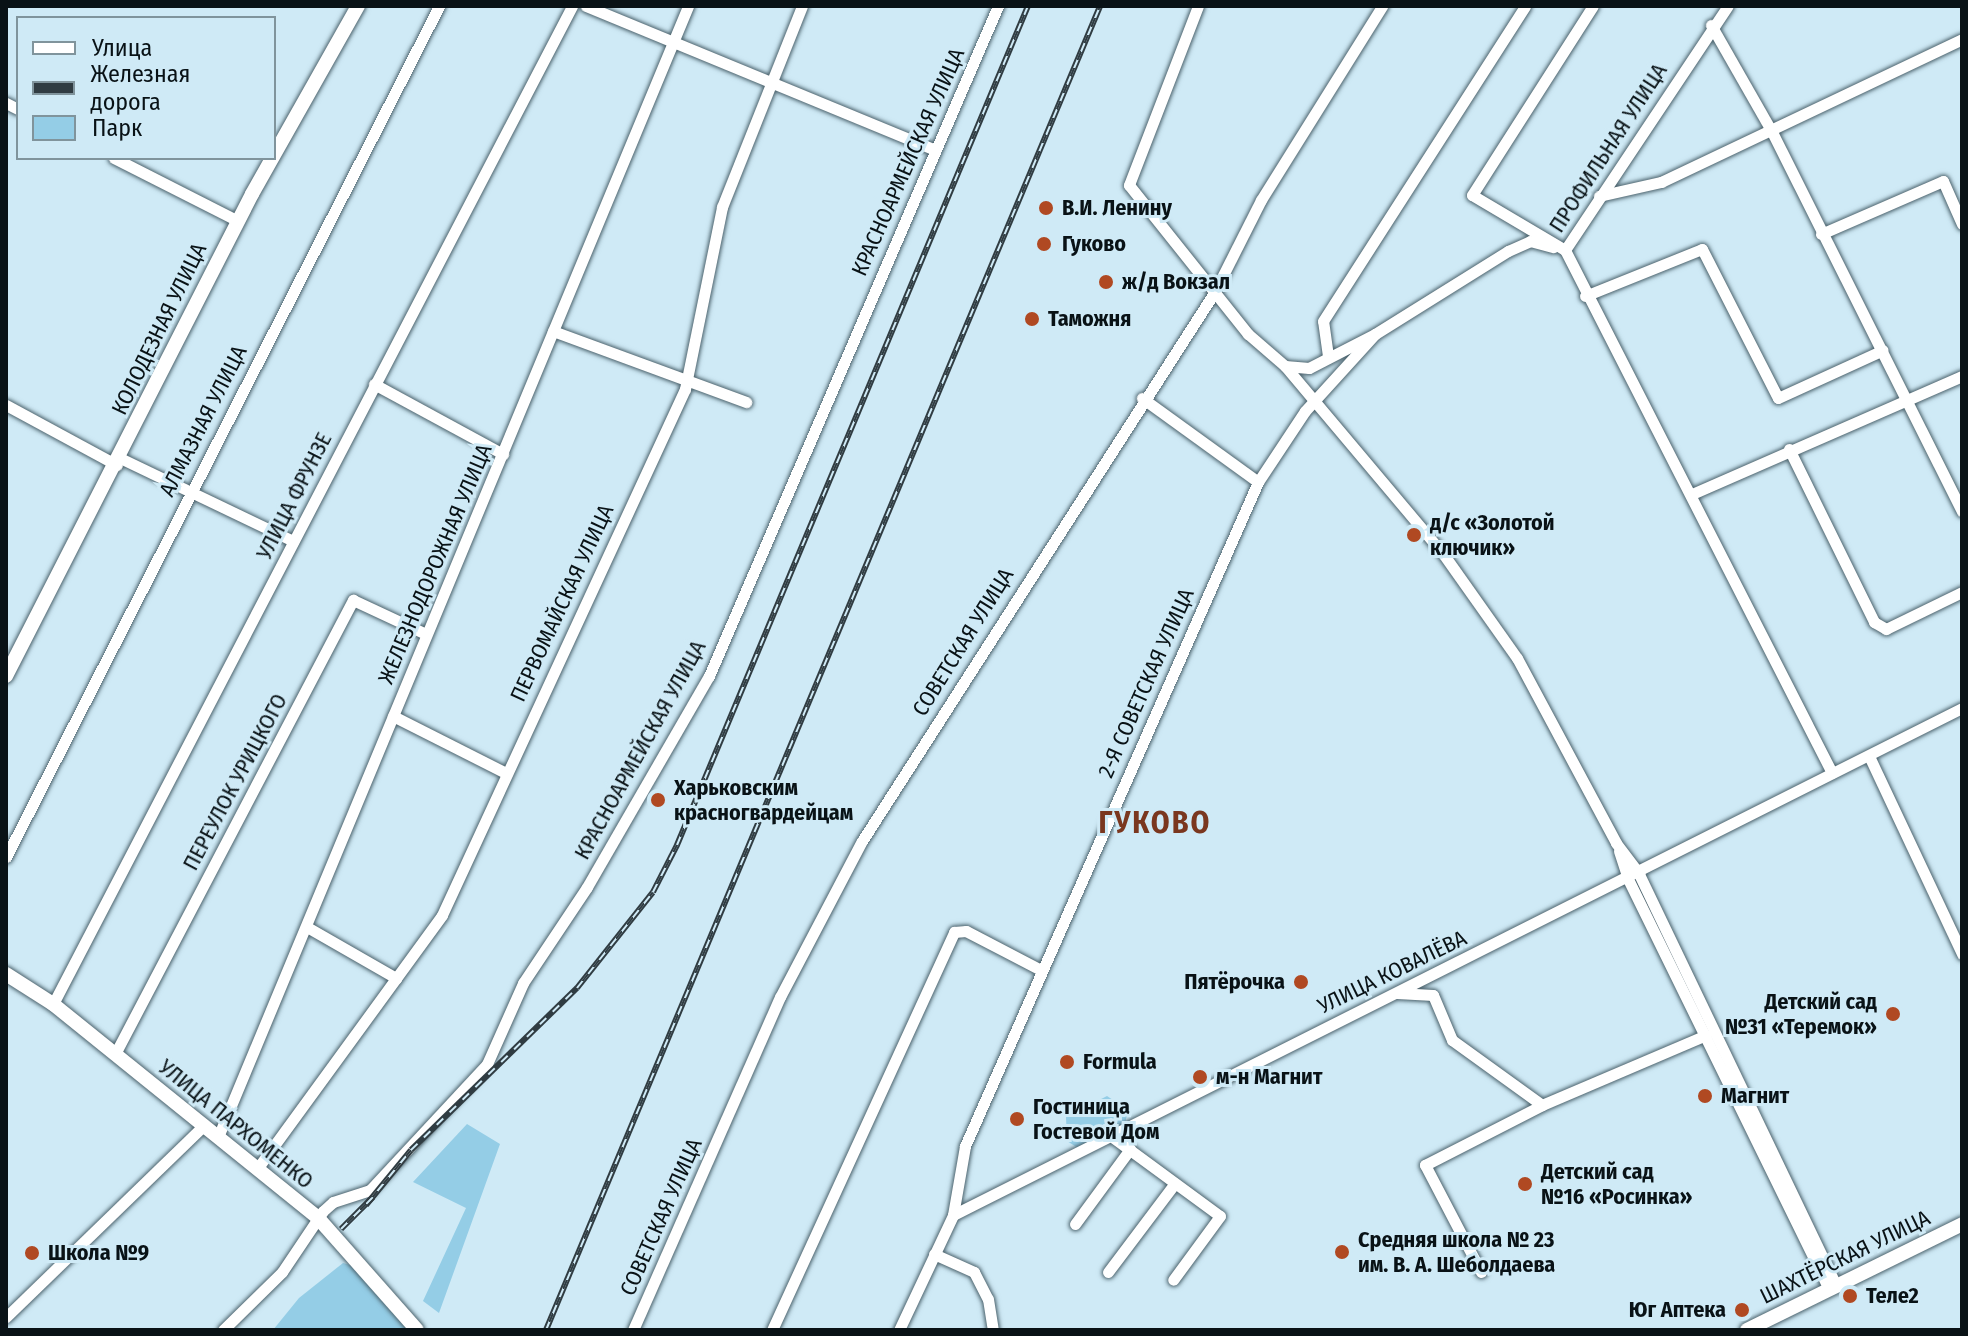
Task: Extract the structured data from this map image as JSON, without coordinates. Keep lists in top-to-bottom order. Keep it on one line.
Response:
{"streets":{"street":["ПРОФИЛЬНАЯ УЛИЦА","КРАСНОАРМЕЙСКАЯ УЛИЦА","КОЛОДЕЗНАЯ УЛИЦА","АЛМАЗНАЯ УЛИЦА","УЛИЦА ФРУНЗЕ","ЖЕЛЕЗНОДОРОЖНАЯ УЛИЦА","ПЕРВОМАЙСКАЯ УЛИЦА","СОВЕТСКАЯ УЛИЦА","2-Я СОВЕТСКАЯ УЛИЦА","ПЕРЕУЛОК УРИЦКОГО","УЛИЦА КОВАЛЁВА","УЛИЦА ПАРХОМЕНКО","ШАХТЁРСКАЯ УЛИЦА"]},"crossings":[["ПРОФИЛЬНАЯ УЛИЦА","2-Я СОВЕТСКАЯ УЛИЦА"],["КРАСНОАРМЕЙСКАЯ УЛИЦА","УЛИЦА ПАРХОМЕНКО"],["УЛИЦА ФРУНЗЕ","УЛИЦА ПАРХОМЕНКО"],["ЖЕЛЕЗНОДОРОЖНАЯ УЛИЦА","ПЕРЕУЛОК УРИЦКОГО"],["ЖЕЛЕЗНОДОРОЖНАЯ УЛИЦА","УЛИЦА ПАРХОМЕНКО"],["ПЕРВОМАЙСКАЯ УЛИЦА","УЛИЦА ПАРХОМЕНКО"],["2-Я СОВЕТСКАЯ УЛИЦА","УЛИЦА КОВАЛЁВА"],["ПЕРЕУЛОК УРИЦКОГО","УЛИЦА ПАРХОМЕНКО"]],"districts":["ГУКОВО"],"places":["В.И. Ленину","Гуково","ж/д Вокзал","Таможня","д/с «Золотой ключик»","Харьковским красногвардейцам","Пятёрочка","Детский сад №31 «Теремок»","Formula","м-н Магнит","Магнит","Гостиница Гостевой Дом","Детский сад №16 «Росинка»","Средняя школа № 23 им. В. А. Шеболдаева","Школа №9","Теле2","Юг Аптека"],"legend":["Улица","Железная дорога","Парк"]}
